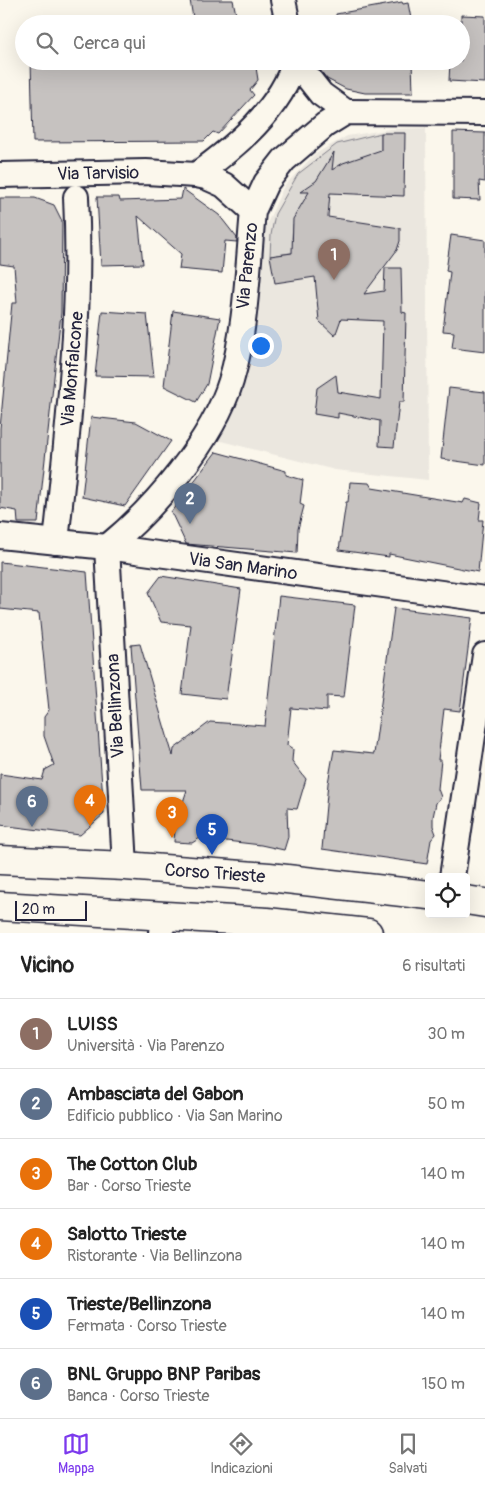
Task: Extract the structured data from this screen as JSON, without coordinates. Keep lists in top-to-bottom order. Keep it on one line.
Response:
{"streets":{"street":["Via Tarvisio","Via Parenzo","Via Monfalcone","Via San Marino","Via Bellinzona","Corso Trieste"]},"crossings":[["Via Tarvisio","Via Parenzo"],["Via Parenzo","Via San Marino"],["Via Parenzo","Via Bellinzona"],["Via Monfalcone","Via San Marino"],["Via San Marino","Via Bellinzona"],["Via Bellinzona","Corso Trieste"]],"scale_bar":"20 m","page":{"search":"Cerca qui","pins":["1","2","4","6","3","5"],"scale":"20 m","heading":["Vicino","6 risultati"],"list":[{"mark":"1","name":"LUISS","note":"Università · Via Parenzo","value":"30 m"},{"mark":"2","name":"Ambasciata del Gabon","note":"Edificio pubblico · Via San Marino","value":"50 m"},{"mark":"3","name":"The Cotton Club","note":"Bar · Corso Trieste","value":"140 m"},{"mark":"4","name":"Salotto Trieste","note":"Ristorante · Via Bellinzona","value":"140 m"},{"mark":"5","name":"Trieste/Bellinzona","note":"Fermata · Corso Trieste","value":"140 m"},{"mark":"6","name":"BNL Gruppo BNP Paribas","note":"Banca · Corso Trieste","value":"150 m"}],"nav":["Mappa","Indicazioni","Salvati"]}}
